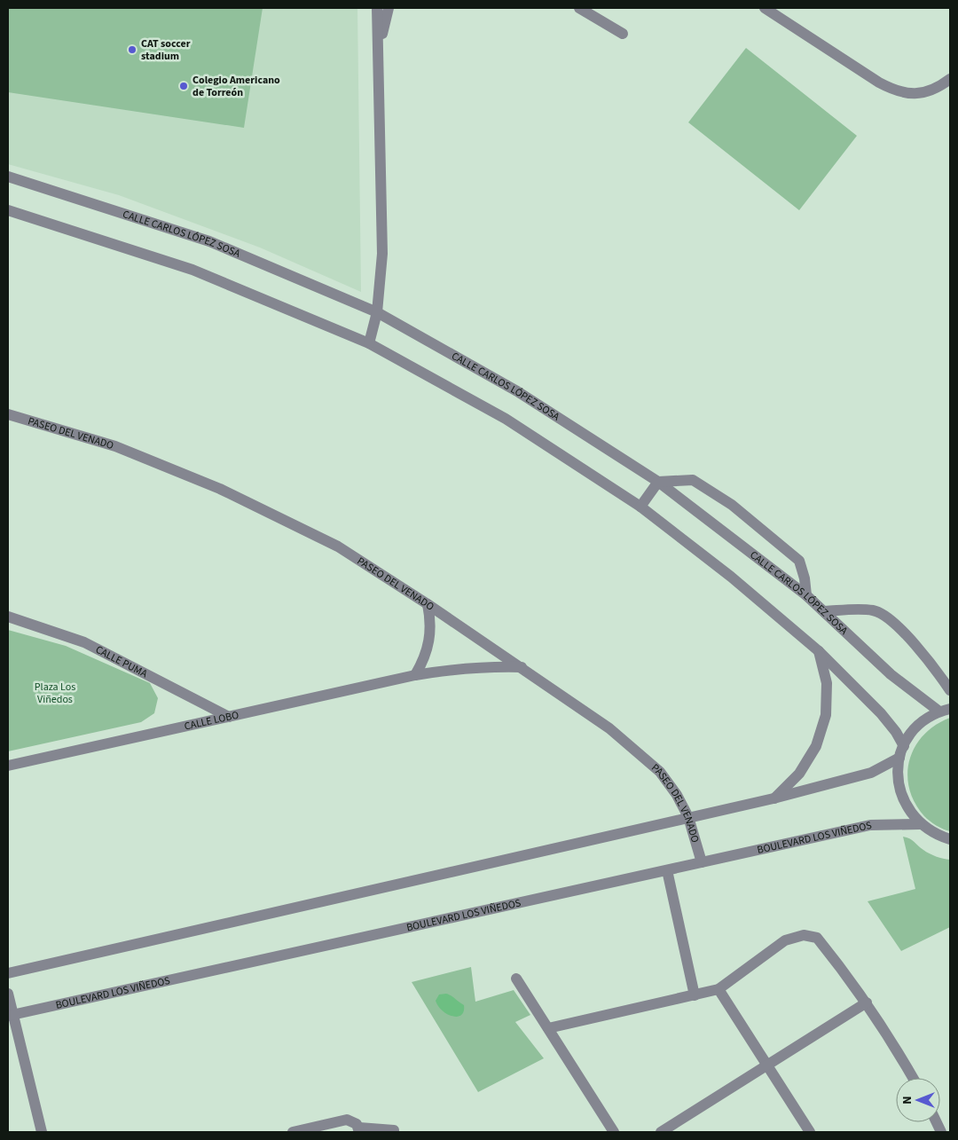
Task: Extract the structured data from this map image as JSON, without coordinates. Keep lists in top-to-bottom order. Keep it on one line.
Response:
{"streets":{"street":["CALLE CARLOS LÓPEZ SOSA","PASEO DEL VENADO","CALLE PUMA","CALLE LOBO","BOULEVARD LOS VIÑEDOS"]},"crossings":[["PASEO DEL VENADO","CALLE LOBO"],["PASEO DEL VENADO","BOULEVARD LOS VIÑEDOS"],["CALLE PUMA","CALLE LOBO"]],"parks":["Plaza Los Viñedos"],"places":["CAT soccer stadium","Colegio Americano de Torreón"],"north":"left"}
